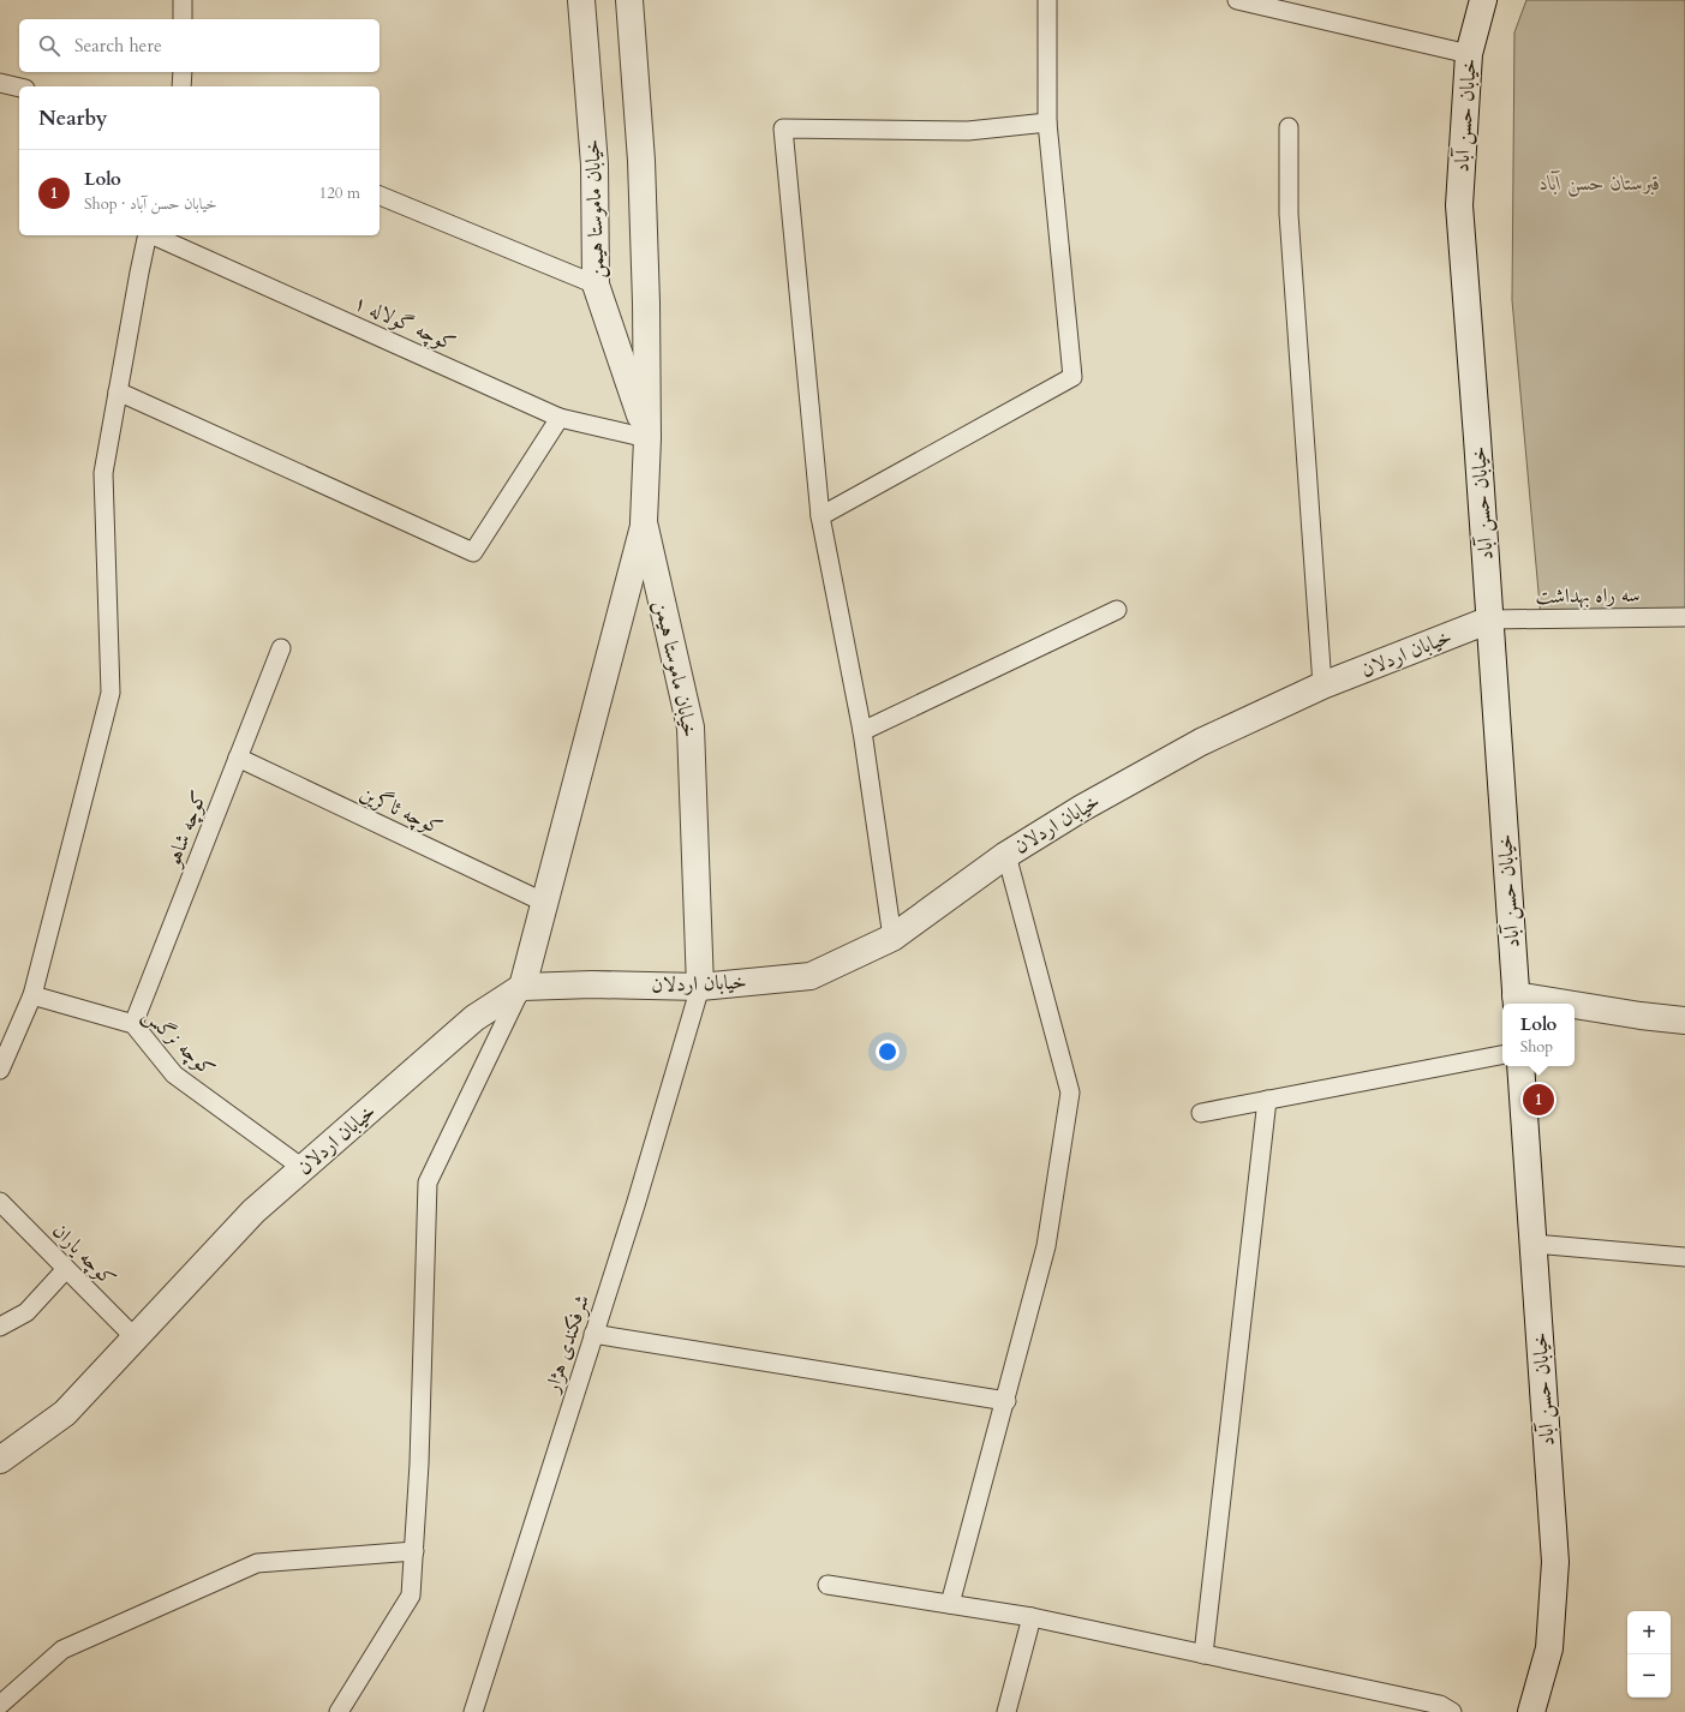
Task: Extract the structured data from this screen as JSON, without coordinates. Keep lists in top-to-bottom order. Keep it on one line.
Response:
{"streets":{"street":["خیابان حسن آباد","خیابان ماموستا هیمن","خیابان اردلان"],"lane":["کوچه گولاله ۱","سه راه بهداشت","کوچه ئاگرین","کوچه شاهو","کوچه نرگس","کوچه یاران","شرفکندی هژار"]},"crossings":[["خیابان حسن آباد","سه راه بهداشت"],["خیابان حسن آباد","خیابان اردلان"],["خیابان ماموستا هیمن","کوچه گولاله ۱"],["خیابان ماموستا هیمن","خیابان اردلان"],["خیابان ماموستا هیمن","شرفکندی هژار"],["سه راه بهداشت","خیابان اردلان"],["خیابان اردلان","کوچه نرگس"],["خیابان اردلان","کوچه یاران"],["خیابان اردلان","شرفکندی هژار"],["کوچه ئاگرین","کوچه شاهو"],["کوچه شاهو","کوچه نرگس"]],"parks":["قبرستان حسن آباد"],"page":{"search":"Search here","heading":"Nearby","list":[{"mark":"1","name":"Lolo","note":"Shop · خیابان حسن آباد","value":"120 m"}],"popup":["Lolo","Shop"],"pins":"1","map_buttons":["+","−"]}}
